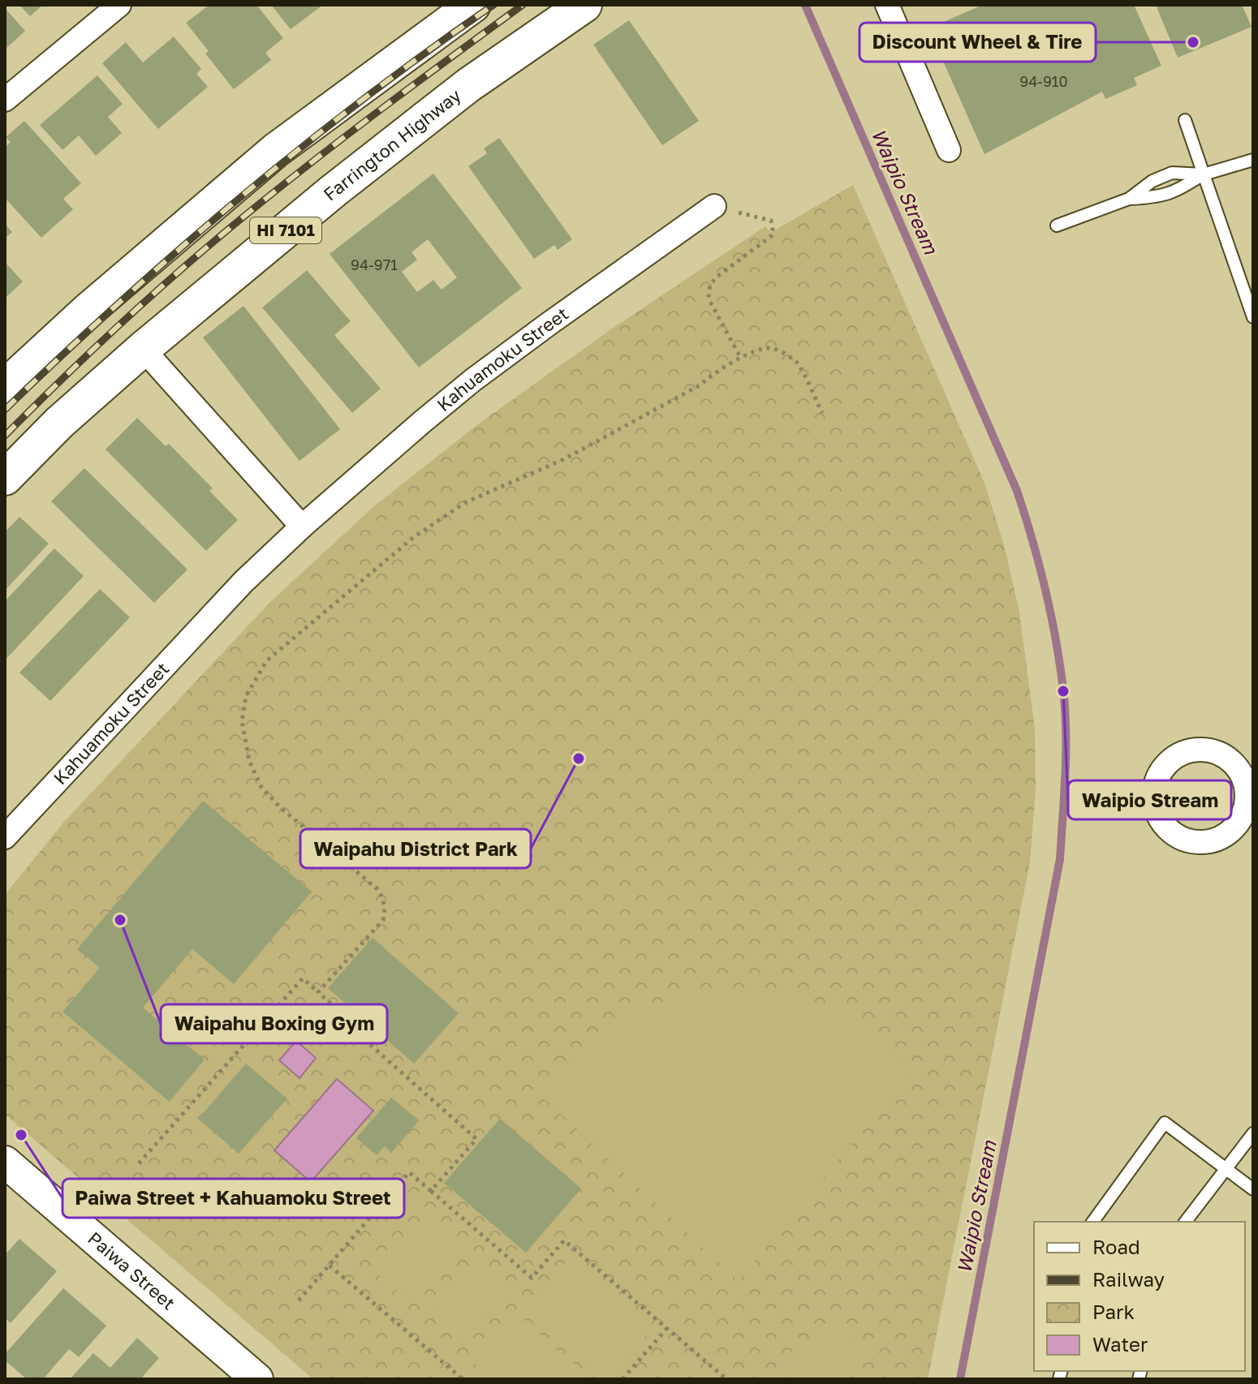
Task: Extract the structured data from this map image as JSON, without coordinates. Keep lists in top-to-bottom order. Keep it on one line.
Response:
{"streets":{"main road":["Farrington Highway","HI 7101"],"street":["Kahuamoku Street","Paiwa Street"]},"water":["Waipio Stream"],"places":["Discount Wheel & Tire","Waipio Stream","Waipahu District Park","Waipahu Boxing Gym","Paiwa Street + Kahuamoku Street"],"house_numbers":["94-910","94-971"],"legend":["Road","Railway","Park","Water"]}
